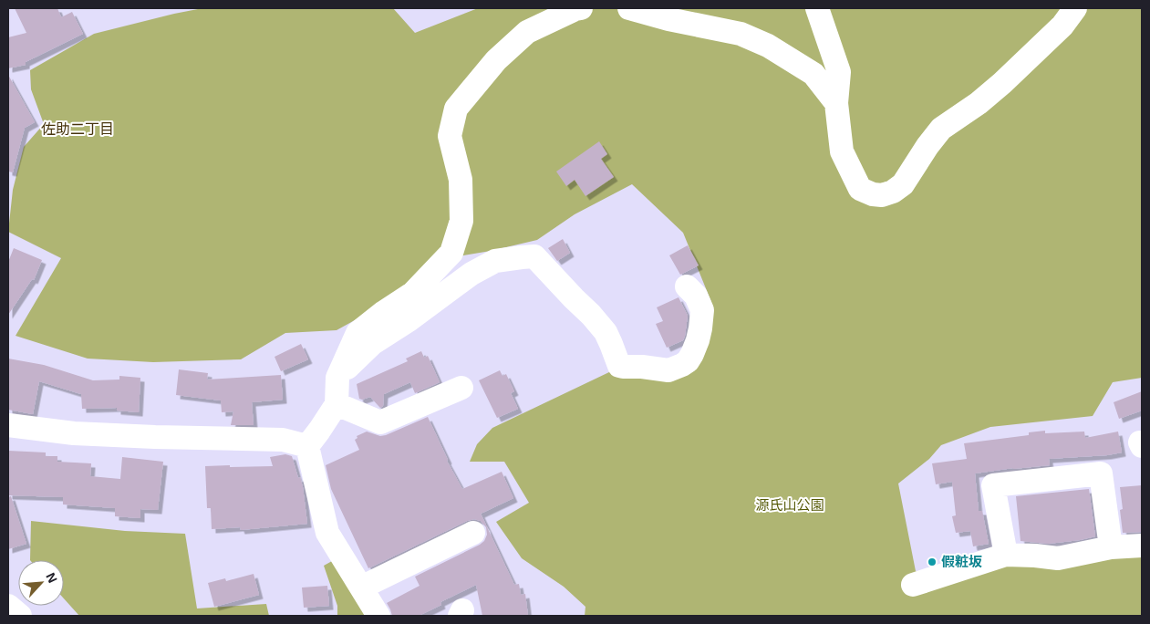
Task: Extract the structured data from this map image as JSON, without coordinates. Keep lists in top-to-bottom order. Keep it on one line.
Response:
{"districts":["佐助二丁目"],"parks":["源氏山公園"],"places":["假粧坂"],"north":"top right"}
